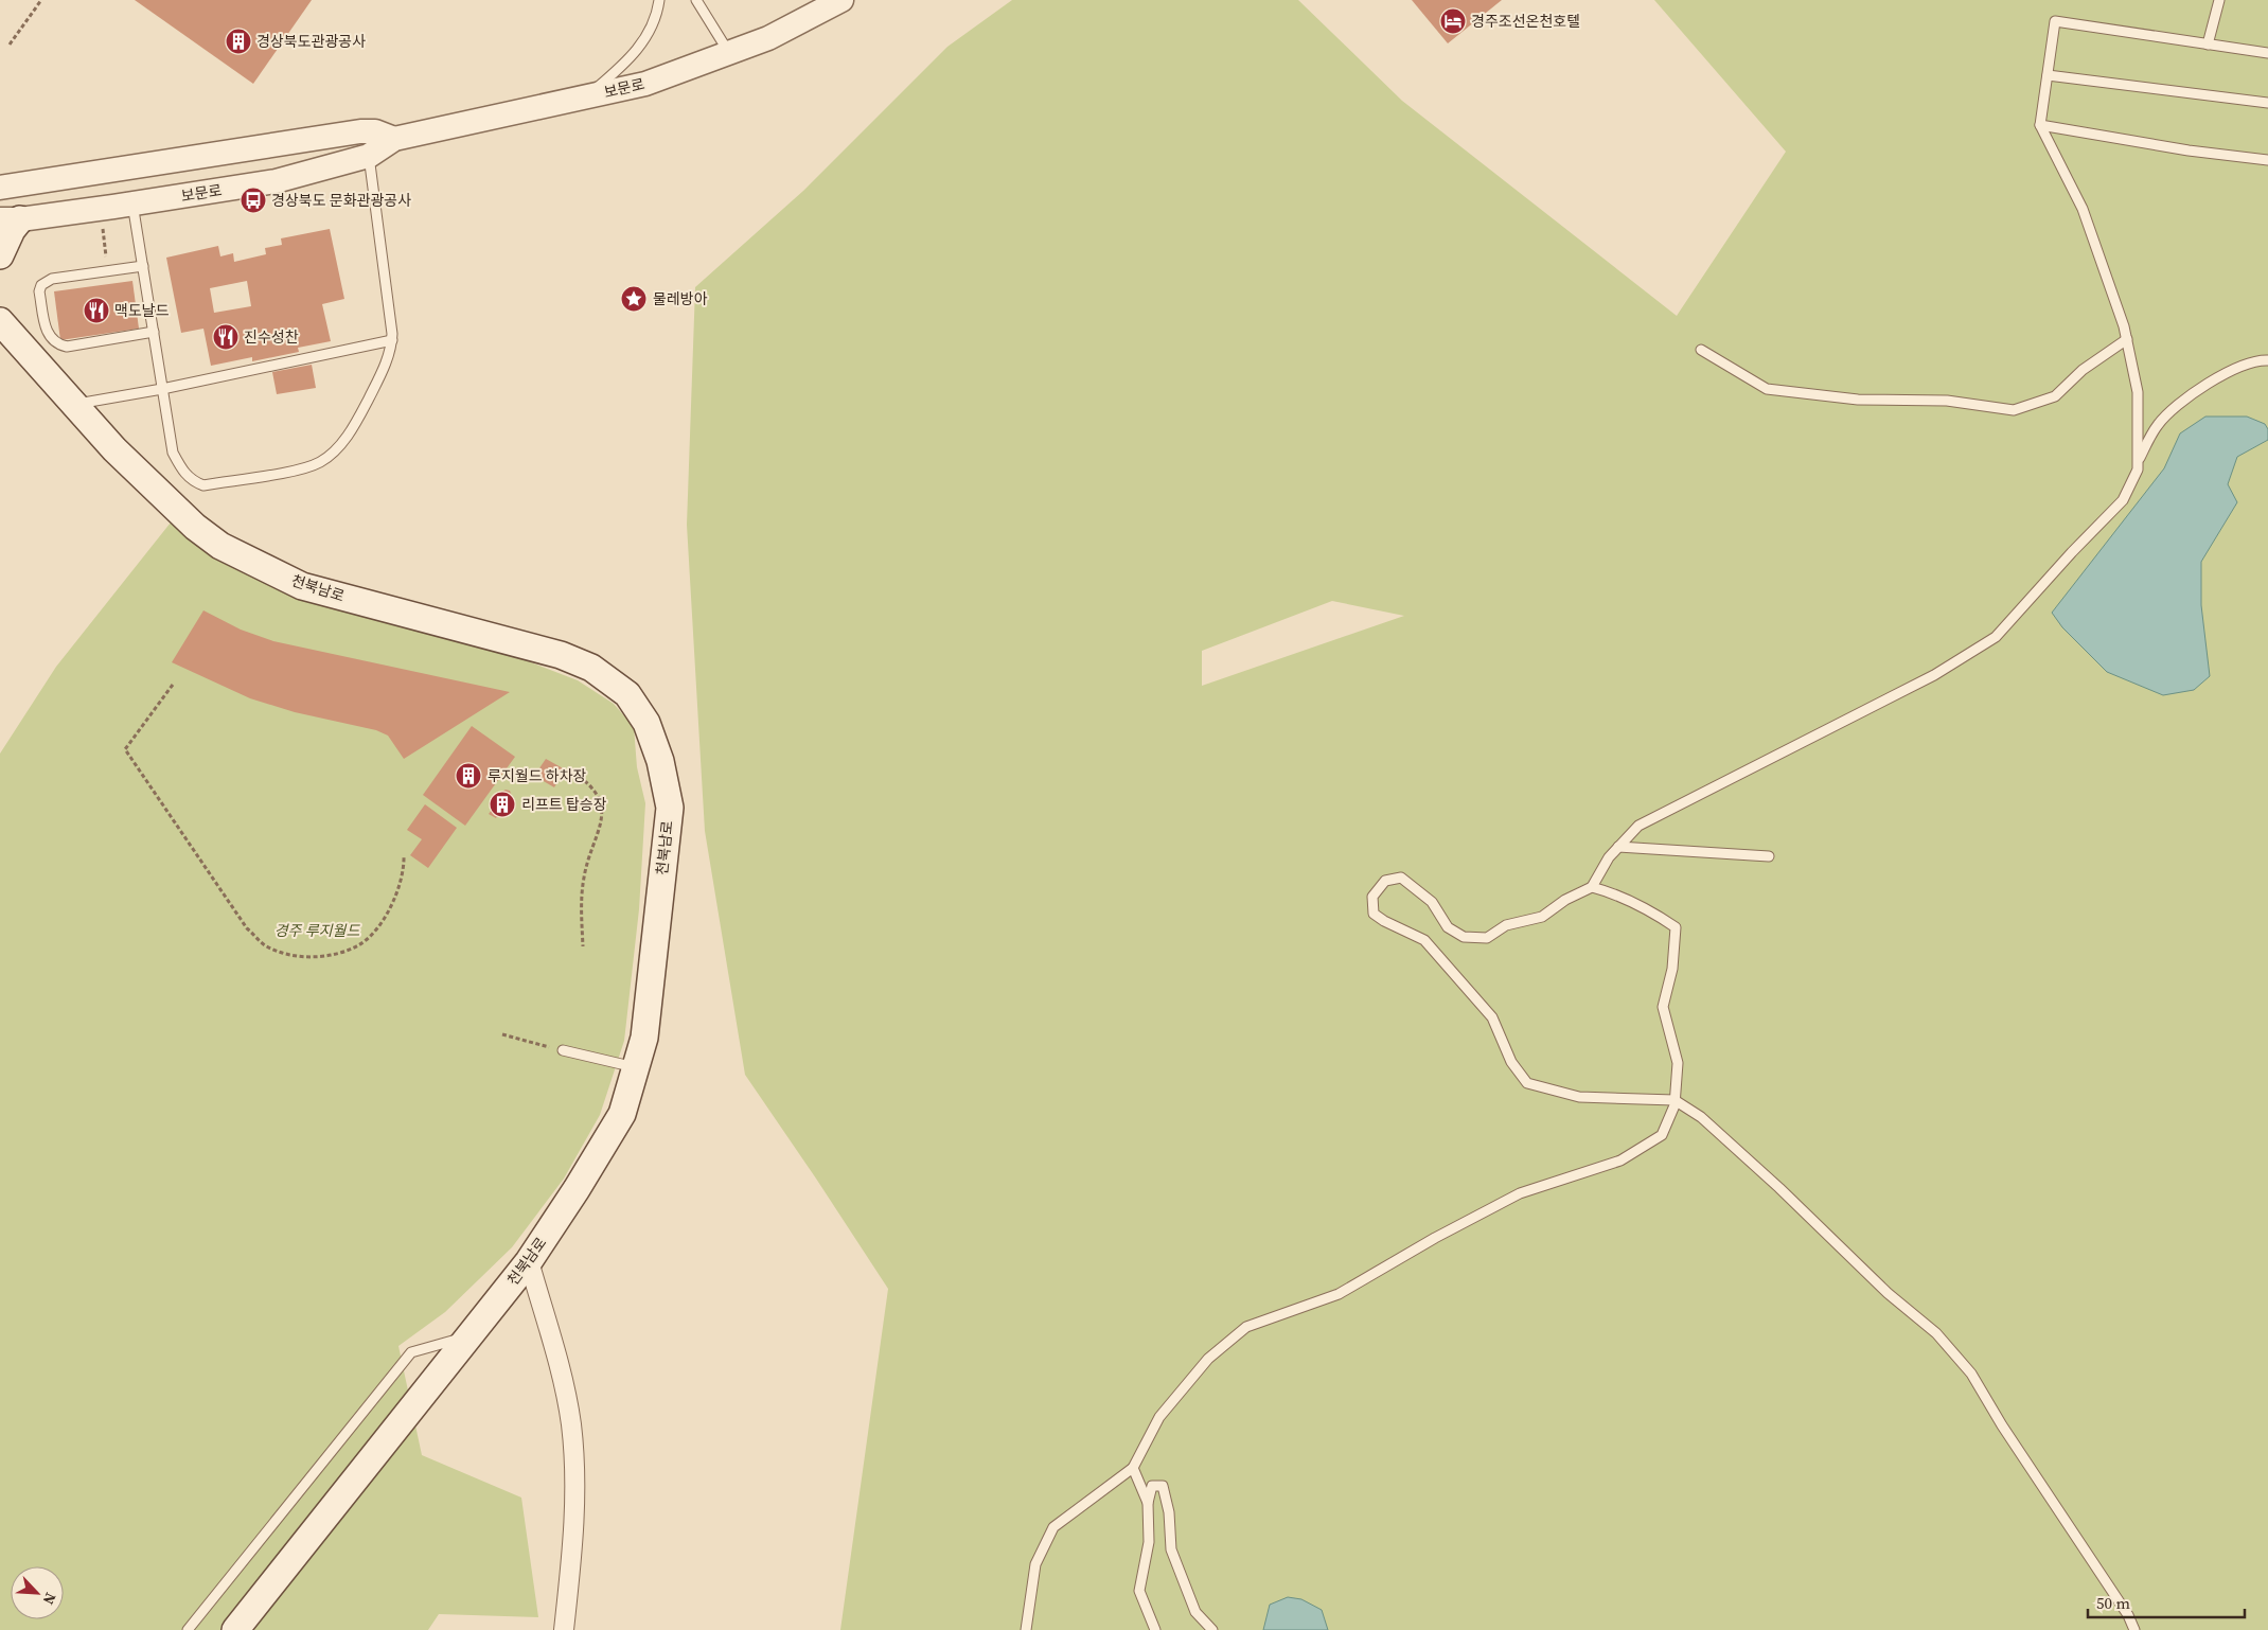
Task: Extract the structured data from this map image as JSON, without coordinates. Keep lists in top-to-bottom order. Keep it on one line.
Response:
{"streets":{"main road":["천북남로"],"street":["보문로"]},"parks":["경주 루지월드"],"places":{"hotel":["경주조선온천호텔"],"building":["경상북도관광공사","루지월드 하차장","리프트 탑승장"],"bus stop":["경상북도 문화관광공사"],"place":["물레방아"],"restaurant":["맥도날드","진수성찬"]},"scale_bar":"50 m","north":"bottom right"}
